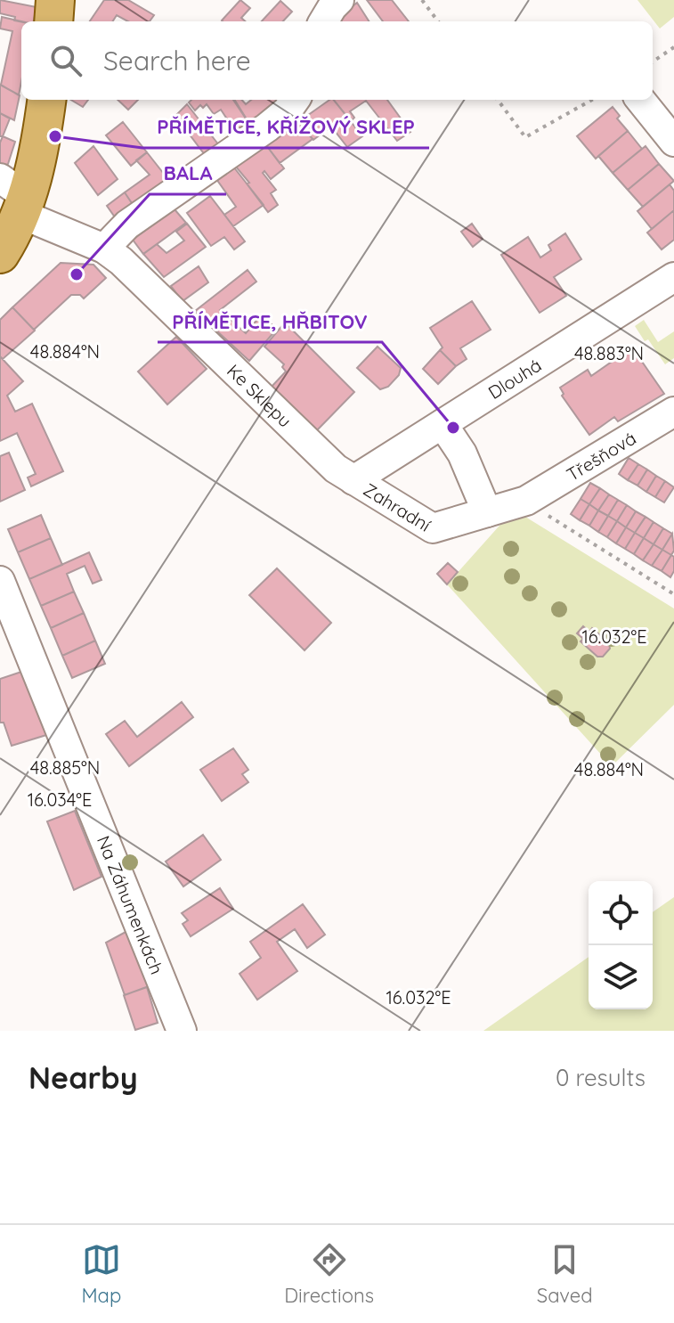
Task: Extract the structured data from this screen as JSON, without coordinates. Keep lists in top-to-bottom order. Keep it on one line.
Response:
{"streets":{"street":["Dlouhá","Ke Sklepu","Třešňová","Zahradní","Na Záhumenkách"]},"crossings":[["Dlouhá","Ke Sklepu"],["Dlouhá","Zahradní"],["Ke Sklepu","Zahradní"],["Třešňová","Zahradní"]],"places":["PŘÍMĚTICE, KŘÍŽOVÝ SKLEP","BALA","PŘÍMĚTICE, HŘBITOV"],"page":{"search":"Search here","heading":["Nearby","0 results"],"nav":["Map","Directions","Saved"]},"coordinates":["48.884°N","48.883°N","16.032°E","48.885°N","16.034°E"]}
